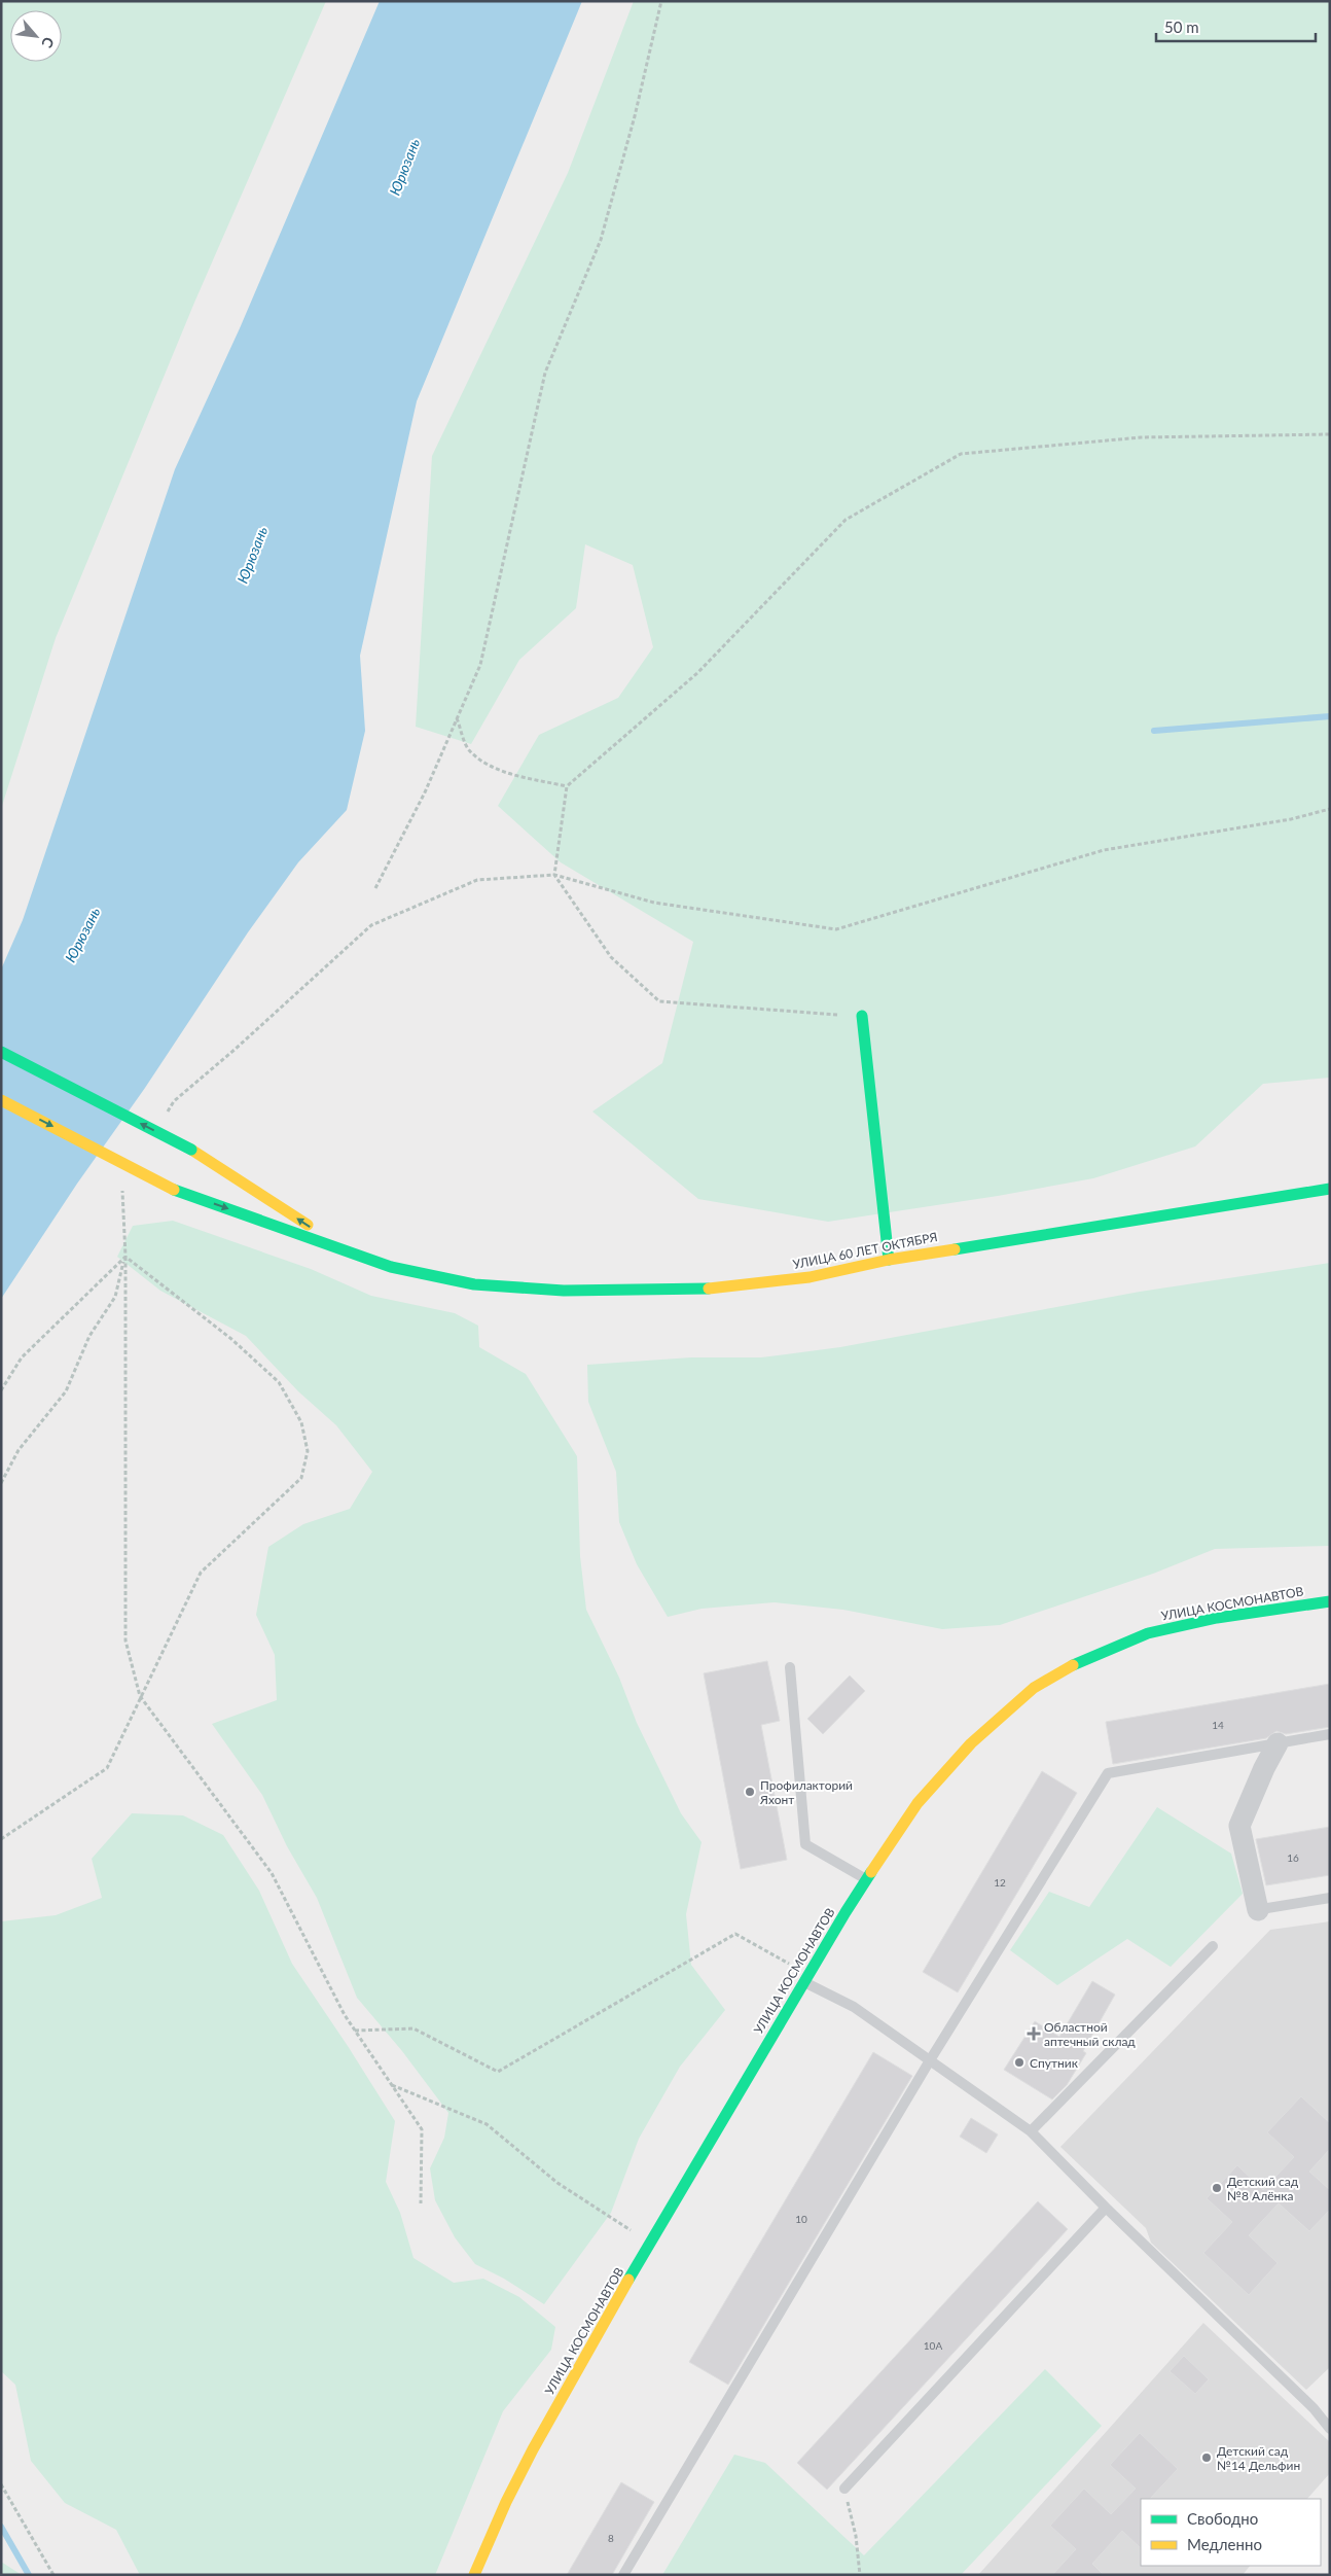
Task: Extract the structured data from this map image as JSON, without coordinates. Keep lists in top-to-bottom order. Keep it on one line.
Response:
{"streets":{"main road":["УЛИЦА 60 ЛЕТ ОКТЯБРЯ","УЛИЦА КОСМОНАВТОВ"]},"water":["Юрюзань"],"places":{"other":["Профилакторий Яхонт","Спутник","Детский сад №8 Алёнка","Детский сад №14 Дельфин"],"health":["Областной аптечный склад"]},"house_numbers":["14","16","12","10","10А","8"],"legend":["Свободно","Медленно"],"scale_bar":"50 m","north":"bottom right"}
